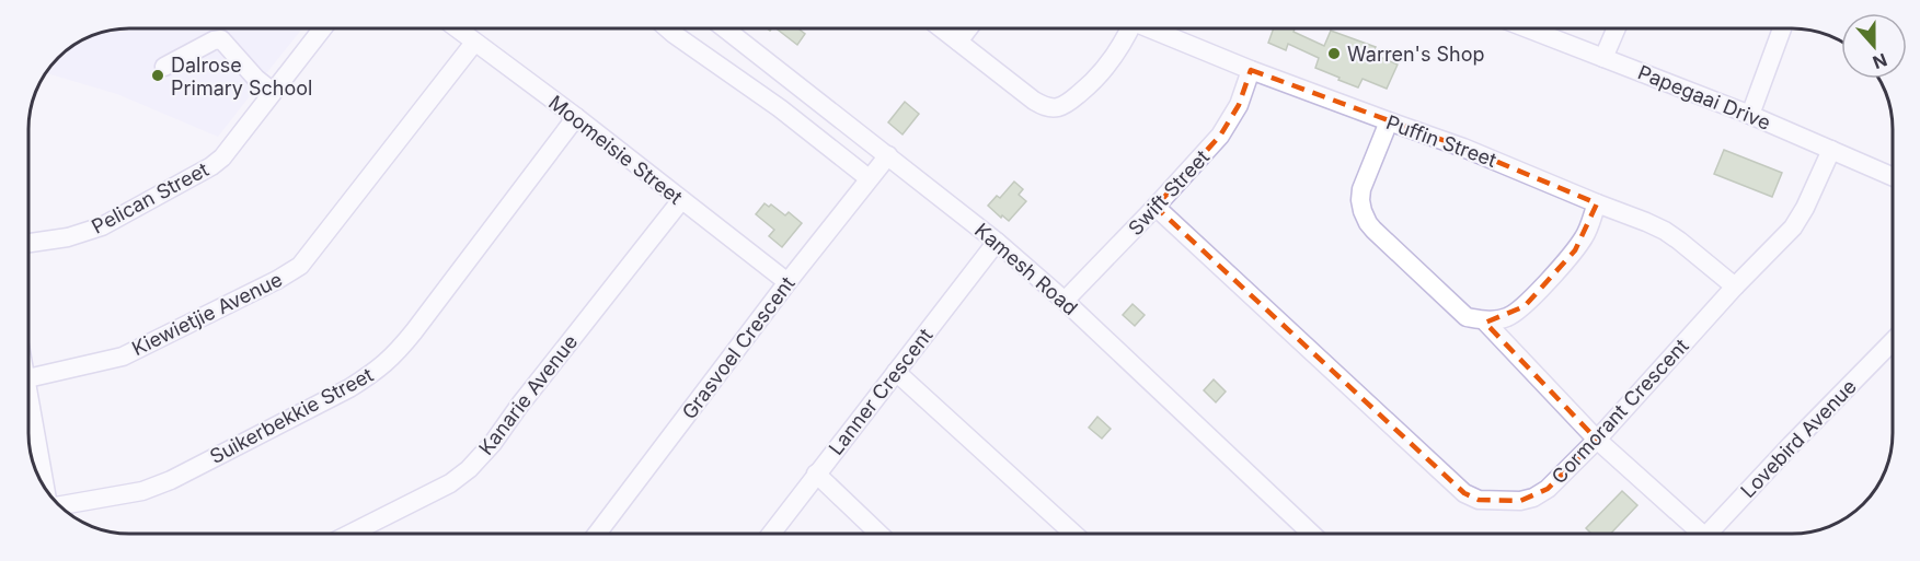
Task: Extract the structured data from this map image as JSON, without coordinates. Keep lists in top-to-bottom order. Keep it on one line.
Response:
{"streets":{"street":["Papegaai Drive","Puffin Street","Moomeisie Street","Swift Street","Pelican Street","Kamesh Road","Kiewietjie Avenue","Grasvoel Crescent","Lanner Crescent","Kanarie Avenue","Cormorant Crescent","Suikerbekkie Street","Lovebird Avenue"]},"crossings":[["Papegaai Drive","Cormorant Crescent"],["Puffin Street","Swift Street"],["Puffin Street","Cormorant Crescent"],["Moomeisie Street","Kiewietjie Avenue"],["Moomeisie Street","Grasvoel Crescent"],["Moomeisie Street","Kanarie Avenue"],["Moomeisie Street","Suikerbekkie Street"],["Swift Street","Kamesh Road"],["Swift Street","Cormorant Crescent"],["Kamesh Road","Grasvoel Crescent"],["Kamesh Road","Lanner Crescent"]],"places":["Warren's Shop","Dalrose Primary School"],"north":"bottom"}
